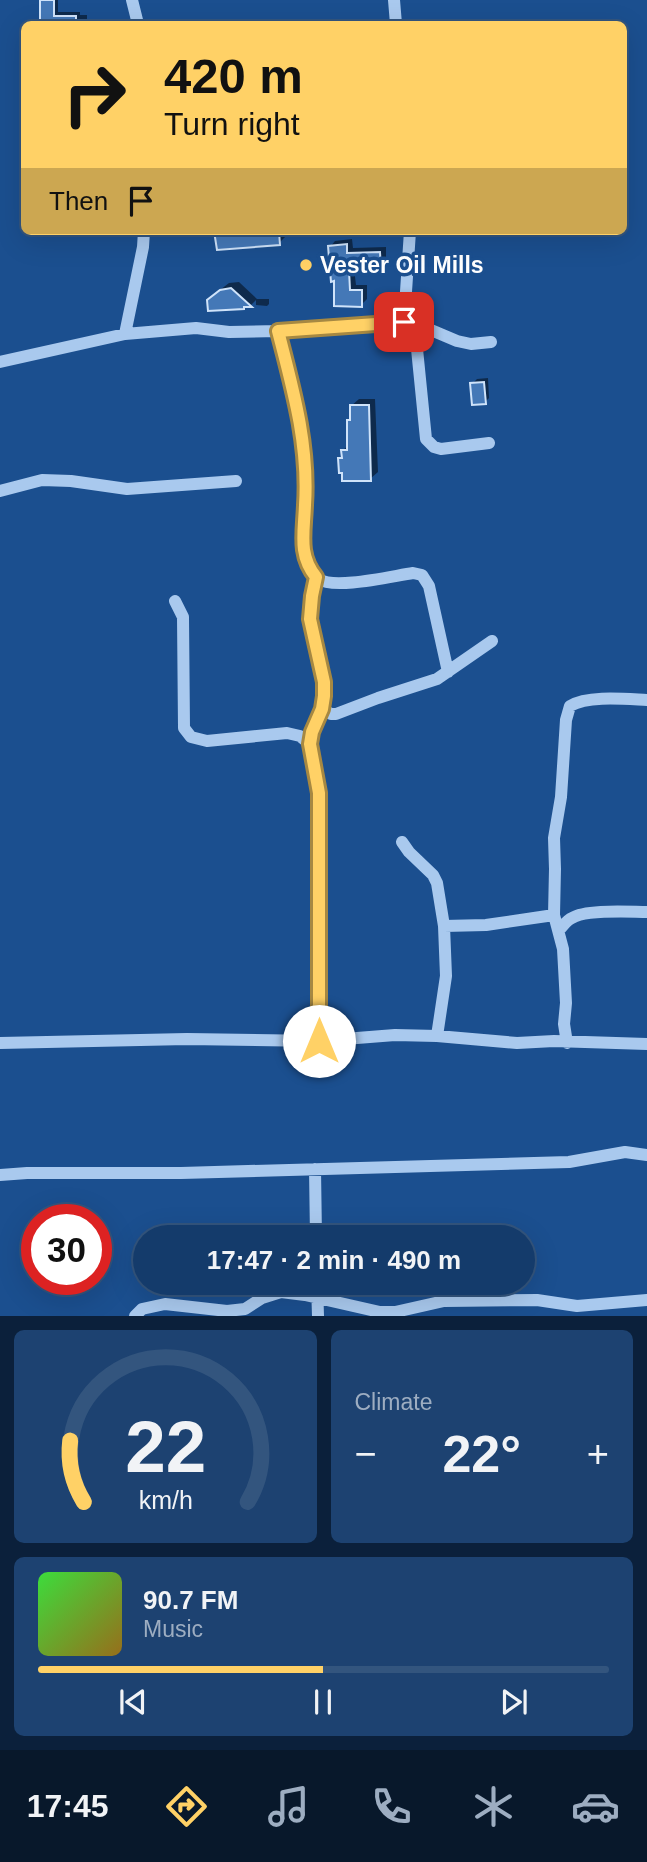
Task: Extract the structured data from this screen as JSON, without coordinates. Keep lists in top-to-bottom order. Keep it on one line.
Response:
{"places":["Vester Oil Mills"],"page":{"turn":["420 m","Turn right"],"then":"Then","limit":"30","trip":"17:47 · 2 min · 490 m","tile":"Climate","heat":["−","22°","+"],"song":["90.7 FM","Music"],"tabs":"17:45","gauge":["22","km/h"]}}
